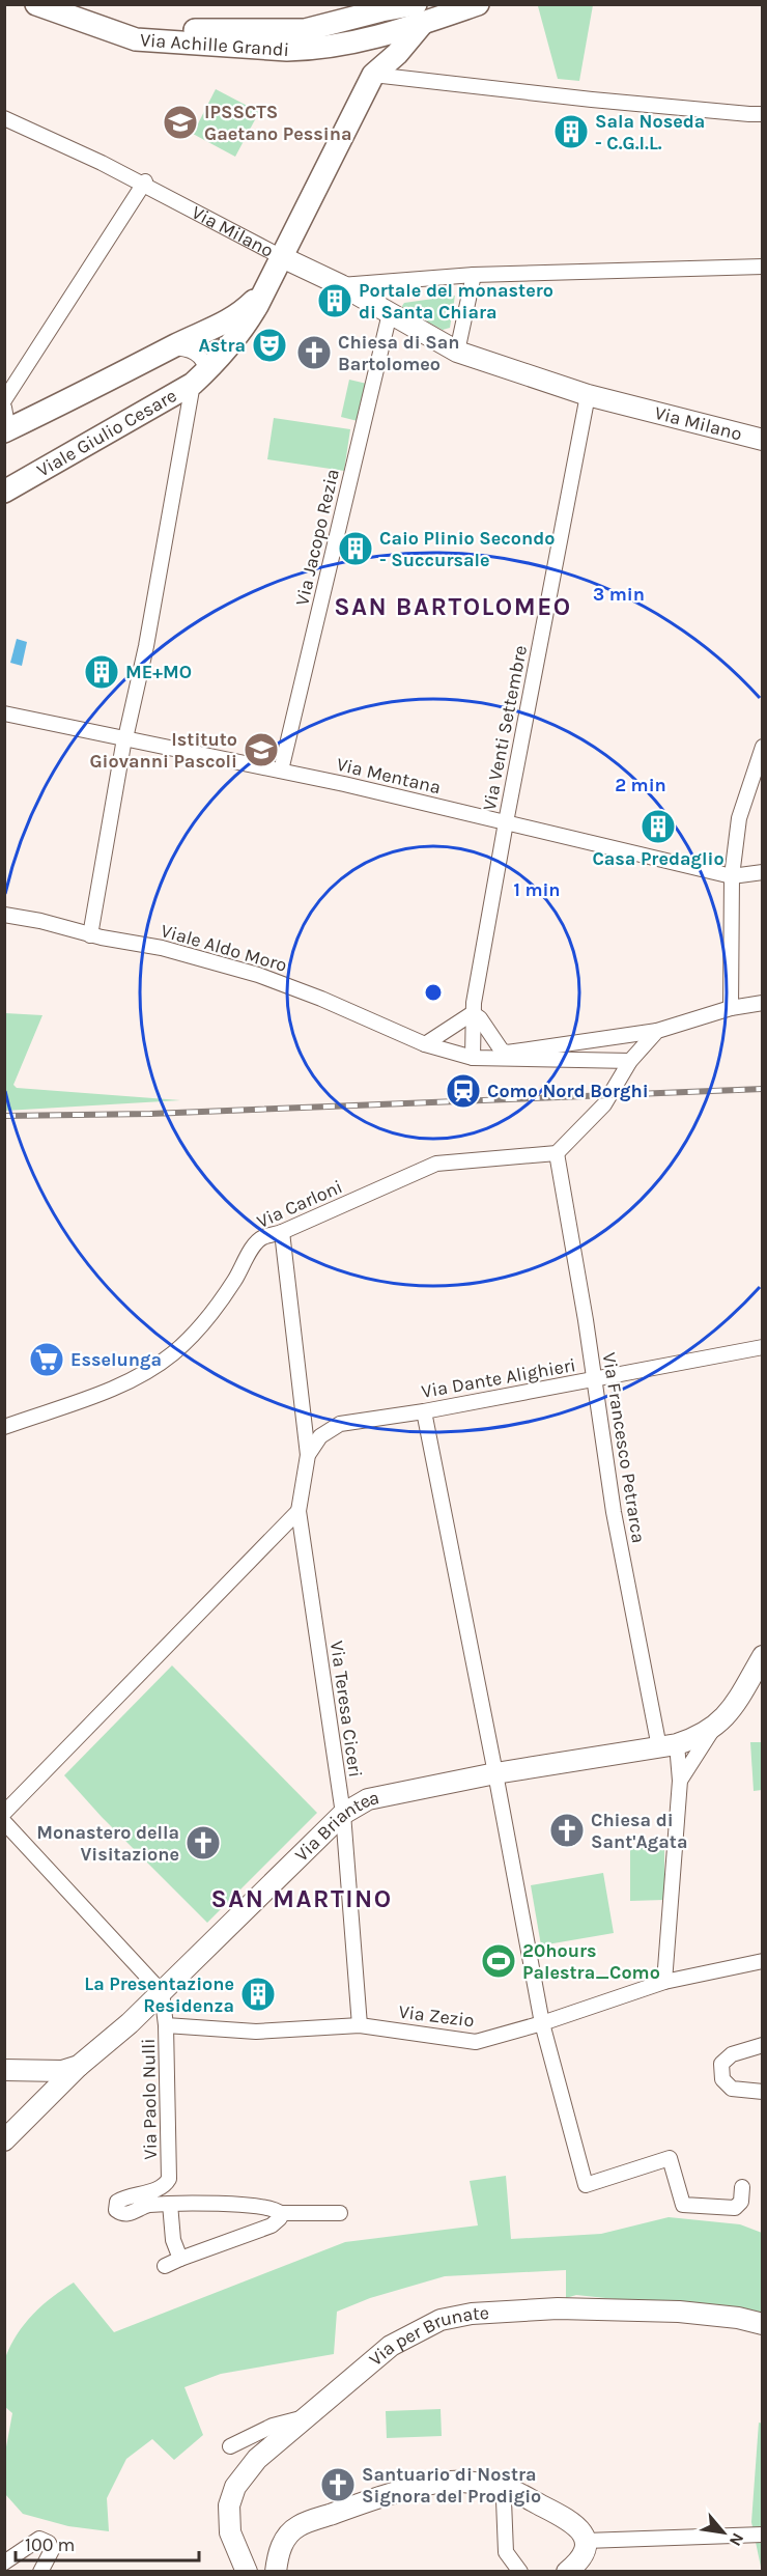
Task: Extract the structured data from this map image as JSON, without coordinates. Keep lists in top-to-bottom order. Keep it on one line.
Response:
{"streets":{"main road":["Via Achille Grandi","Viale Giulio Cesare"],"street":["Via Milano","Via Jacopo Rezia","Via Venti Settembre","Via Mentana","Viale Aldo Moro","Via Carloni","Via Dante Alighieri","Via Francesco Petrarca","Via Teresa Ciceri","Via Briantea","Via Zezio","Via Paolo Nulli","Via per Brunate"]},"crossings":[["Via Milano","Viale Giulio Cesare"],["Via Milano","Via Jacopo Rezia"],["Via Milano","Via Venti Settembre"],["Via Jacopo Rezia","Via Mentana"],["Via Venti Settembre","Via Mentana"],["Via Venti Settembre","Viale Aldo Moro"],["Via Carloni","Via Francesco Petrarca"],["Via Dante Alighieri","Via Francesco Petrarca"],["Via Francesco Petrarca","Via Briantea"],["Via Francesco Petrarca","Via Zezio"],["Via Teresa Ciceri","Via Briantea"],["Via Teresa Ciceri","Via Zezio"],["Via Zezio","Via Paolo Nulli"]],"districts":["SAN BARTOLOMEO","SAN MARTINO"],"places":{"school or university":["IPSSCTS Gaetano Pessina","Istituto Giovanni Pascoli"],"building":["Sala Noseda - C.G.I.L.","Portale del monastero di Santa Chiara","Caio Plinio Secondo - Succursale","ME+MO","Casa Predaglio","La Presentazione Residenza"],"theatre":["Astra"],"church":["Chiesa di San Bartolomeo","Chiesa di Sant'Agata","Monastero della Visitazione","Santuario di Nostra Signora del Prodigio"],"station":["Como Nord Borghi"],"supermarket":["Esselunga"],"sports":["20hours Palestra_Como"]},"scale_bar":"100 m","north":"bottom right","rings":["3 min","2 min","1 min"]}
